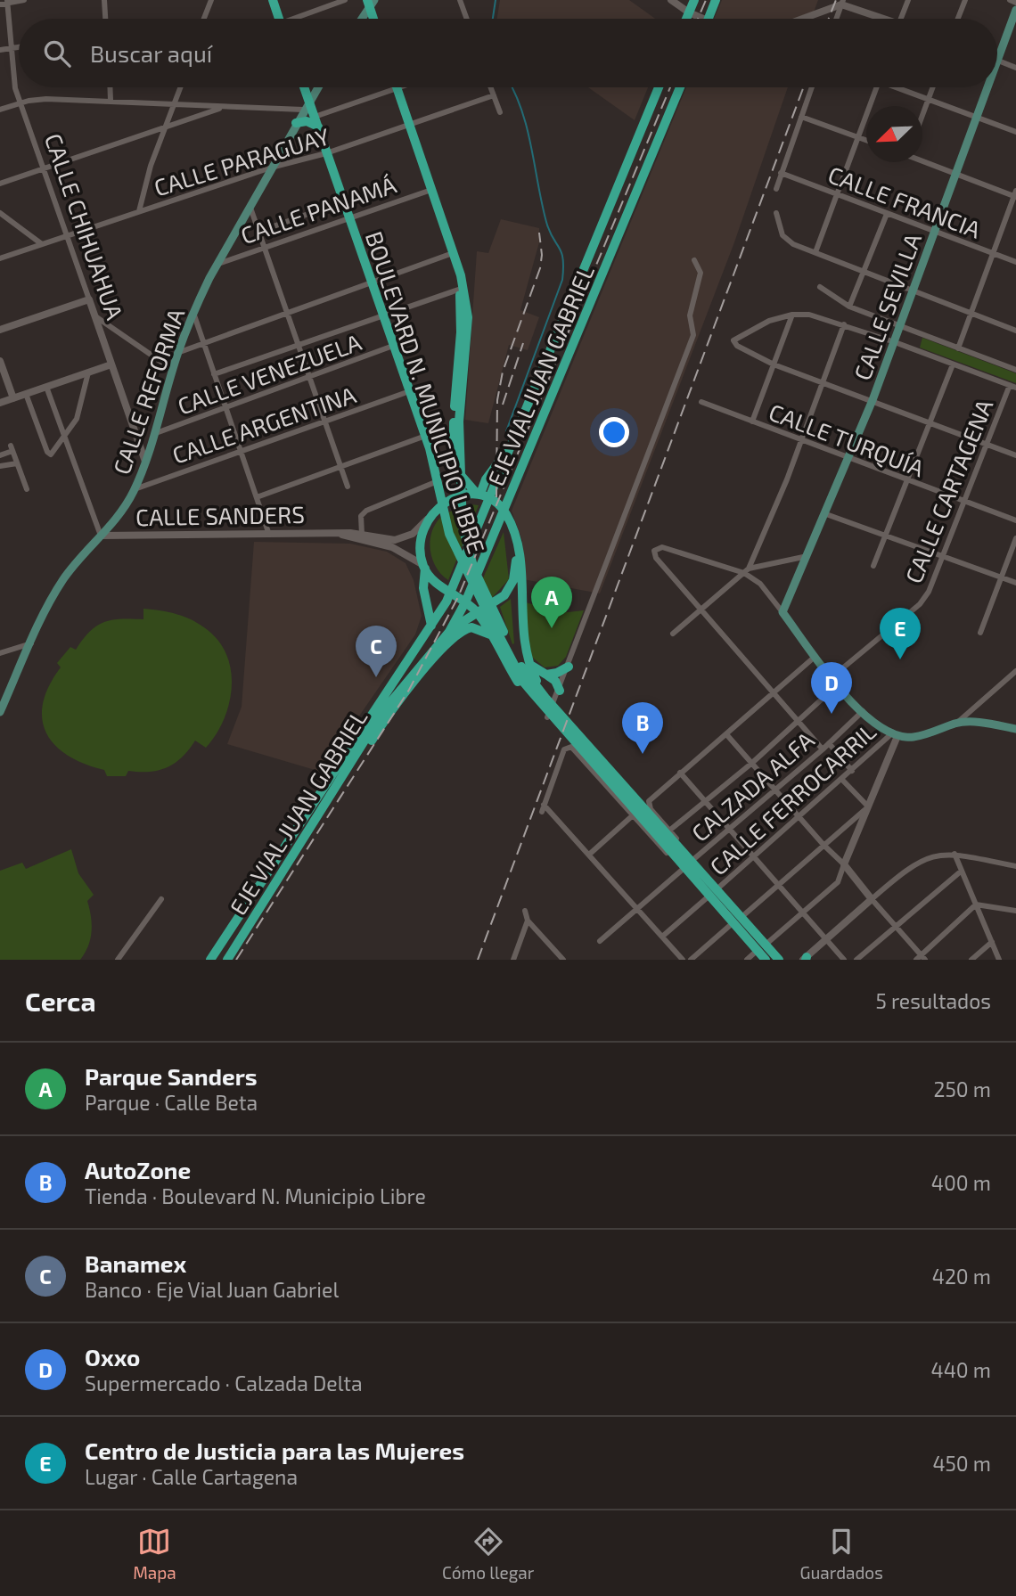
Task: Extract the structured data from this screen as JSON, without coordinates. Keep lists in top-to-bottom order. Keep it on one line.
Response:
{"streets":{"main road":["CALLE SEVILLA","EJE VIAL JUAN GABRIEL","CALLE REFORMA","BOULEVARD N. MUNICIPIO LIBRE"],"street":["CALLE PARAGUAY","CALLE FRANCIA","CALLE PANAMÁ","CALLE CHIHUAHUA","CALLE VENEZUELA","CALLE ARGENTINA","CALLE TURQUÍA","CALLE CARTAGENA","CALLE SANDERS","CALZADA ALFA","CALLE FERROCARRIL"]},"crossings":[["CALLE PARAGUAY","CALLE CHIHUAHUA"],["CALLE PARAGUAY","CALLE REFORMA"],["CALLE PARAGUAY","BOULEVARD N. MUNICIPIO LIBRE"],["CALLE FRANCIA","CALLE SEVILLA"],["CALLE PANAMÁ","CALLE REFORMA"],["CALLE PANAMÁ","BOULEVARD N. MUNICIPIO LIBRE"],["CALLE CHIHUAHUA","CALLE REFORMA"],["CALLE SEVILLA","CALLE TURQUÍA"],["CALLE VENEZUELA","CALLE REFORMA"],["CALLE VENEZUELA","BOULEVARD N. MUNICIPIO LIBRE"],["CALLE REFORMA","BOULEVARD N. MUNICIPIO LIBRE"],["CALLE REFORMA","CALLE ARGENTINA"],["CALLE REFORMA","CALLE SANDERS"],["BOULEVARD N. MUNICIPIO LIBRE","CALZADA ALFA"],["BOULEVARD N. MUNICIPIO LIBRE","CALLE FERROCARRIL"],["CALLE TURQUÍA","CALLE CARTAGENA"]],"north":"bottom left","page":{"search":"Buscar aquí","pins":["A","E","C","D","B"],"heading":["Cerca","5 resultados"],"list":[{"mark":"A","name":"Parque Sanders","note":"Parque · Calle Beta","value":"250 m"},{"mark":"B","name":"AutoZone","note":"Tienda · Boulevard N. Municipio Libre","value":"400 m"},{"mark":"C","name":"Banamex","note":"Banco · Eje Vial Juan Gabriel","value":"420 m"},{"mark":"D","name":"Oxxo","note":"Supermercado · Calzada Delta","value":"440 m"},{"mark":"E","name":"Centro de Justicia para las Mujeres","note":"Lugar · Calle Cartagena","value":"450 m"}],"nav":["Mapa","Cómo llegar","Guardados"]}}
